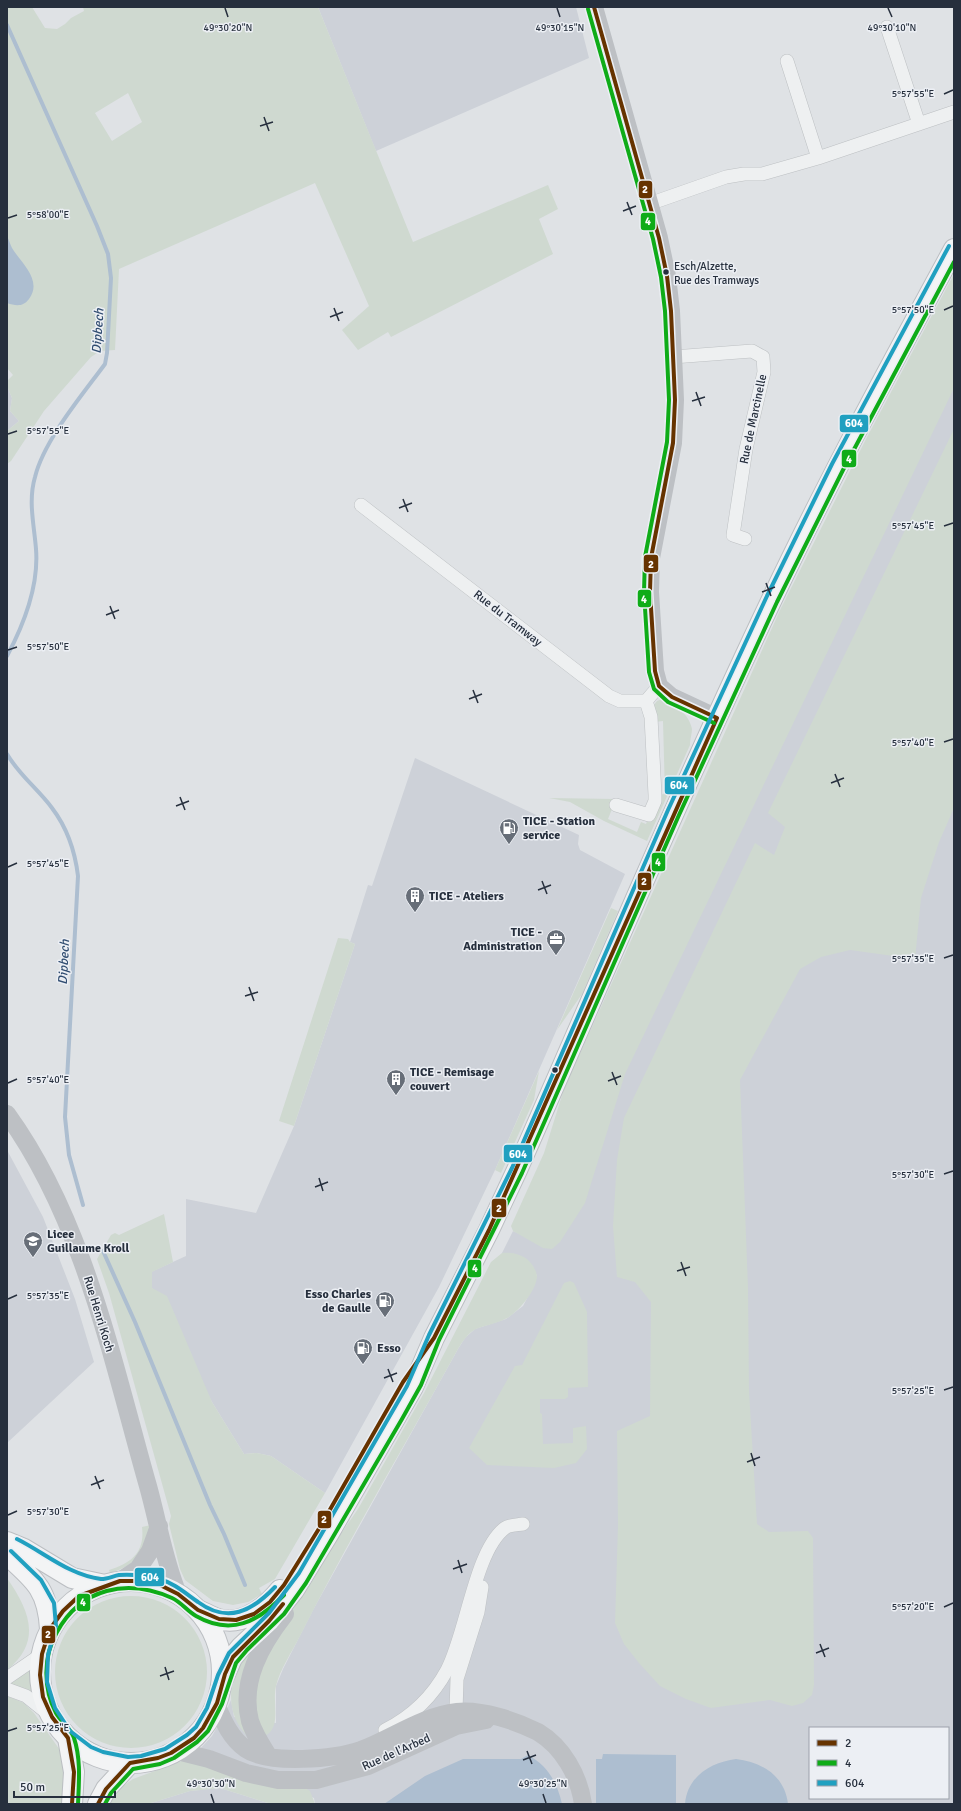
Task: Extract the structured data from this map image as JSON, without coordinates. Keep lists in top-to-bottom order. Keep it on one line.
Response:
{"streets":{"street":["Rue de Marcinelle","Rue du Tramway","Rue Henri Koch","Rue de l'Arbed"]},"water":["Dipbech"],"places":{"other":["Esch/Alzette, Rue des Tramways"],"fuel station":["TICE - Station service","Esso Charles de Gaulle","Esso"],"building":["TICE - Ateliers","TICE - Remisage couvert"],"office":["TICE - Administration"],"school or university":["Licee Guillaume Kroll"]},"lines":["transit line 2","transit line 4","transit line 604"],"legend":["2","4","604"],"scale_bar":"50 m","coordinates":["49°30'15\"N","49°30'20\"N","49°30'10\"N","5°57'55\"E","5°58'00\"E","5°57'50\"E","5°57'45\"E","5°57'40\"E","5°57'35\"E","5°57'30\"E","5°57'25\"E","5°57'20\"E","49°30'30\"N","49°30'25\"N"]}
